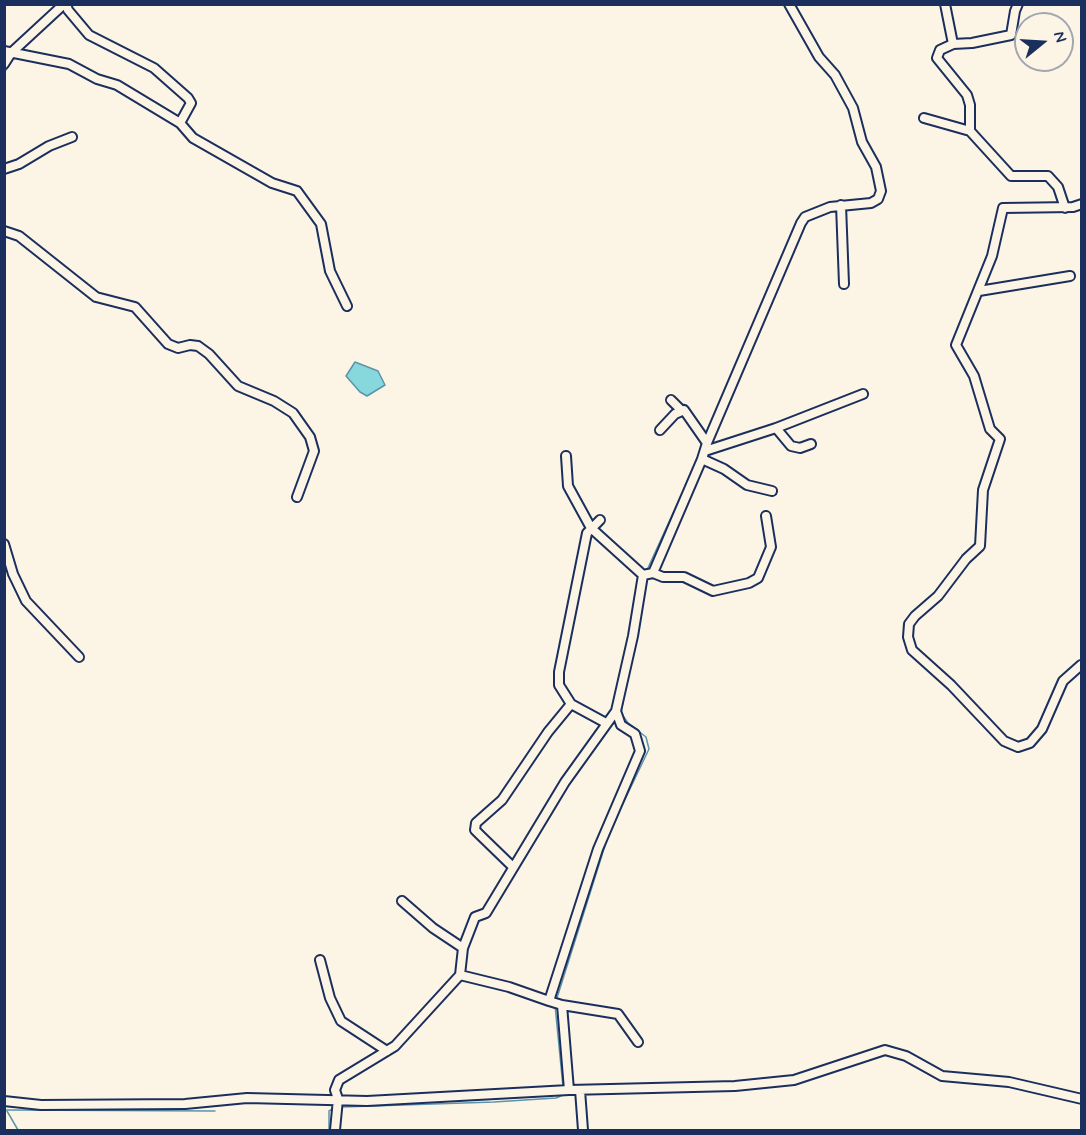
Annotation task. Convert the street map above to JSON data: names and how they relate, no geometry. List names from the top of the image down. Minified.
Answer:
{"north":"right"}
